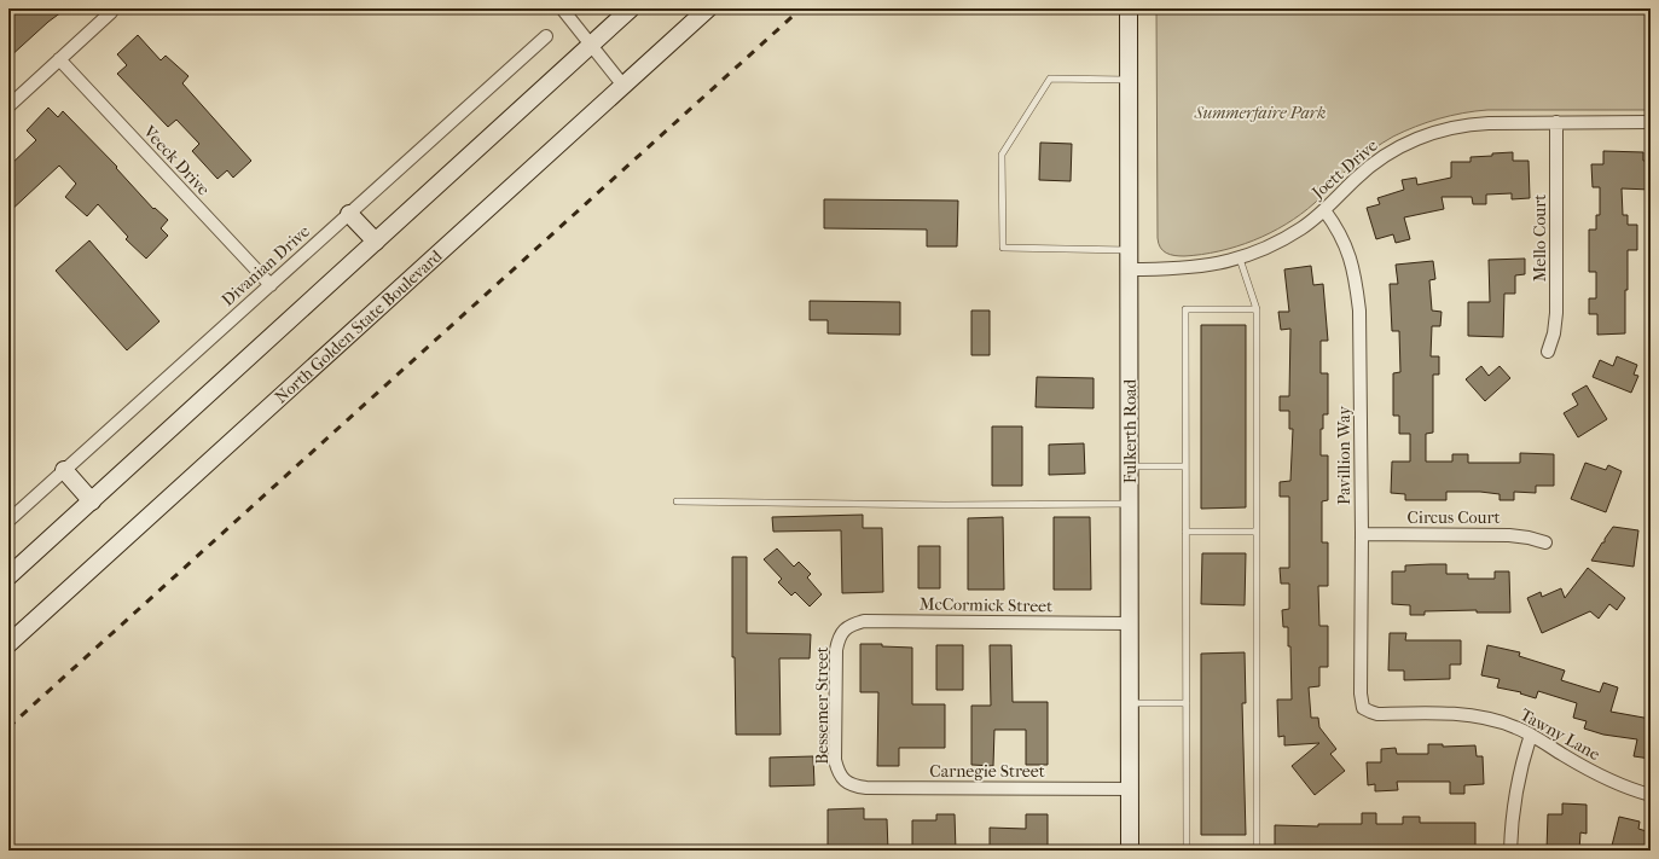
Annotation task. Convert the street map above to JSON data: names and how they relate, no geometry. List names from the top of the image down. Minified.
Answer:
{"streets":{"main road":["North Golden State Boulevard","Fulkerth Road"],"street":["Veeck Drive","Joett Drive","Mello Court","Divanian Drive","Pavillion Way","Circus Court","McCormick Street","Bessemer Street","Tawny Lane","Carnegie Street"]},"crossings":[["Veeck Drive","Divanian Drive"],["Joett Drive","Mello Court"],["Joett Drive","Fulkerth Road"],["Joett Drive","Pavillion Way"],["Fulkerth Road","McCormick Street"],["Fulkerth Road","Carnegie Street"],["Pavillion Way","Circus Court"],["Pavillion Way","Tawny Lane"],["McCormick Street","Bessemer Street"],["Bessemer Street","Carnegie Street"]],"parks":["Summerfaire Park"]}
